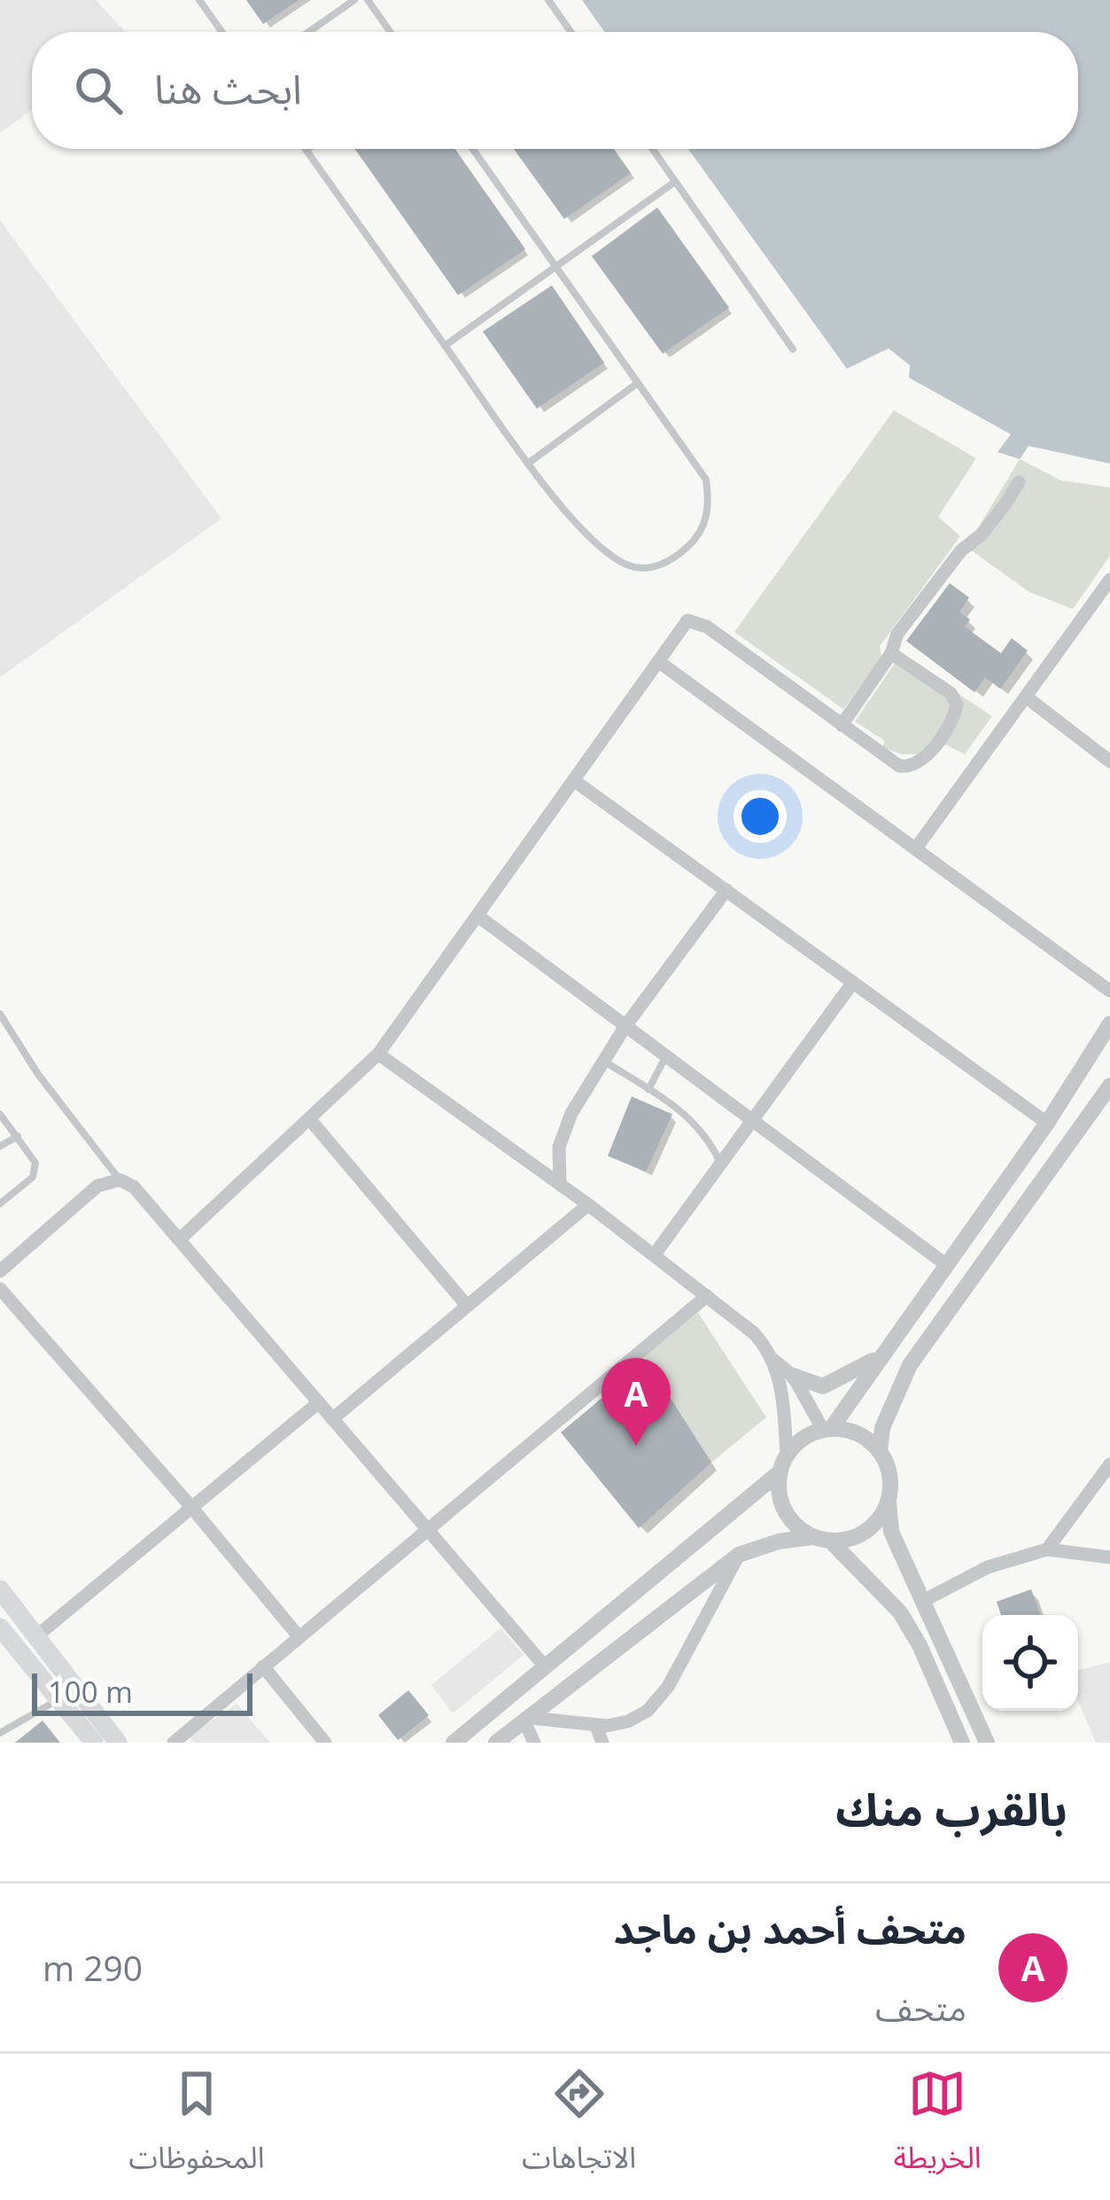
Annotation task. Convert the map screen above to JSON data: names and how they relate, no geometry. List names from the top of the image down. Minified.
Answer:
{"scale_bar":"100 m","page":{"search":"ابحث هنا","pins":"A","scale":"100 m","heading":"بالقرب منك","list":[{"mark":"A","name":"متحف أحمد بن ماجد","note":"متحف","value":"290 m"}],"nav":["الخريطة","الاتجاهات","المحفوظات"]}}
